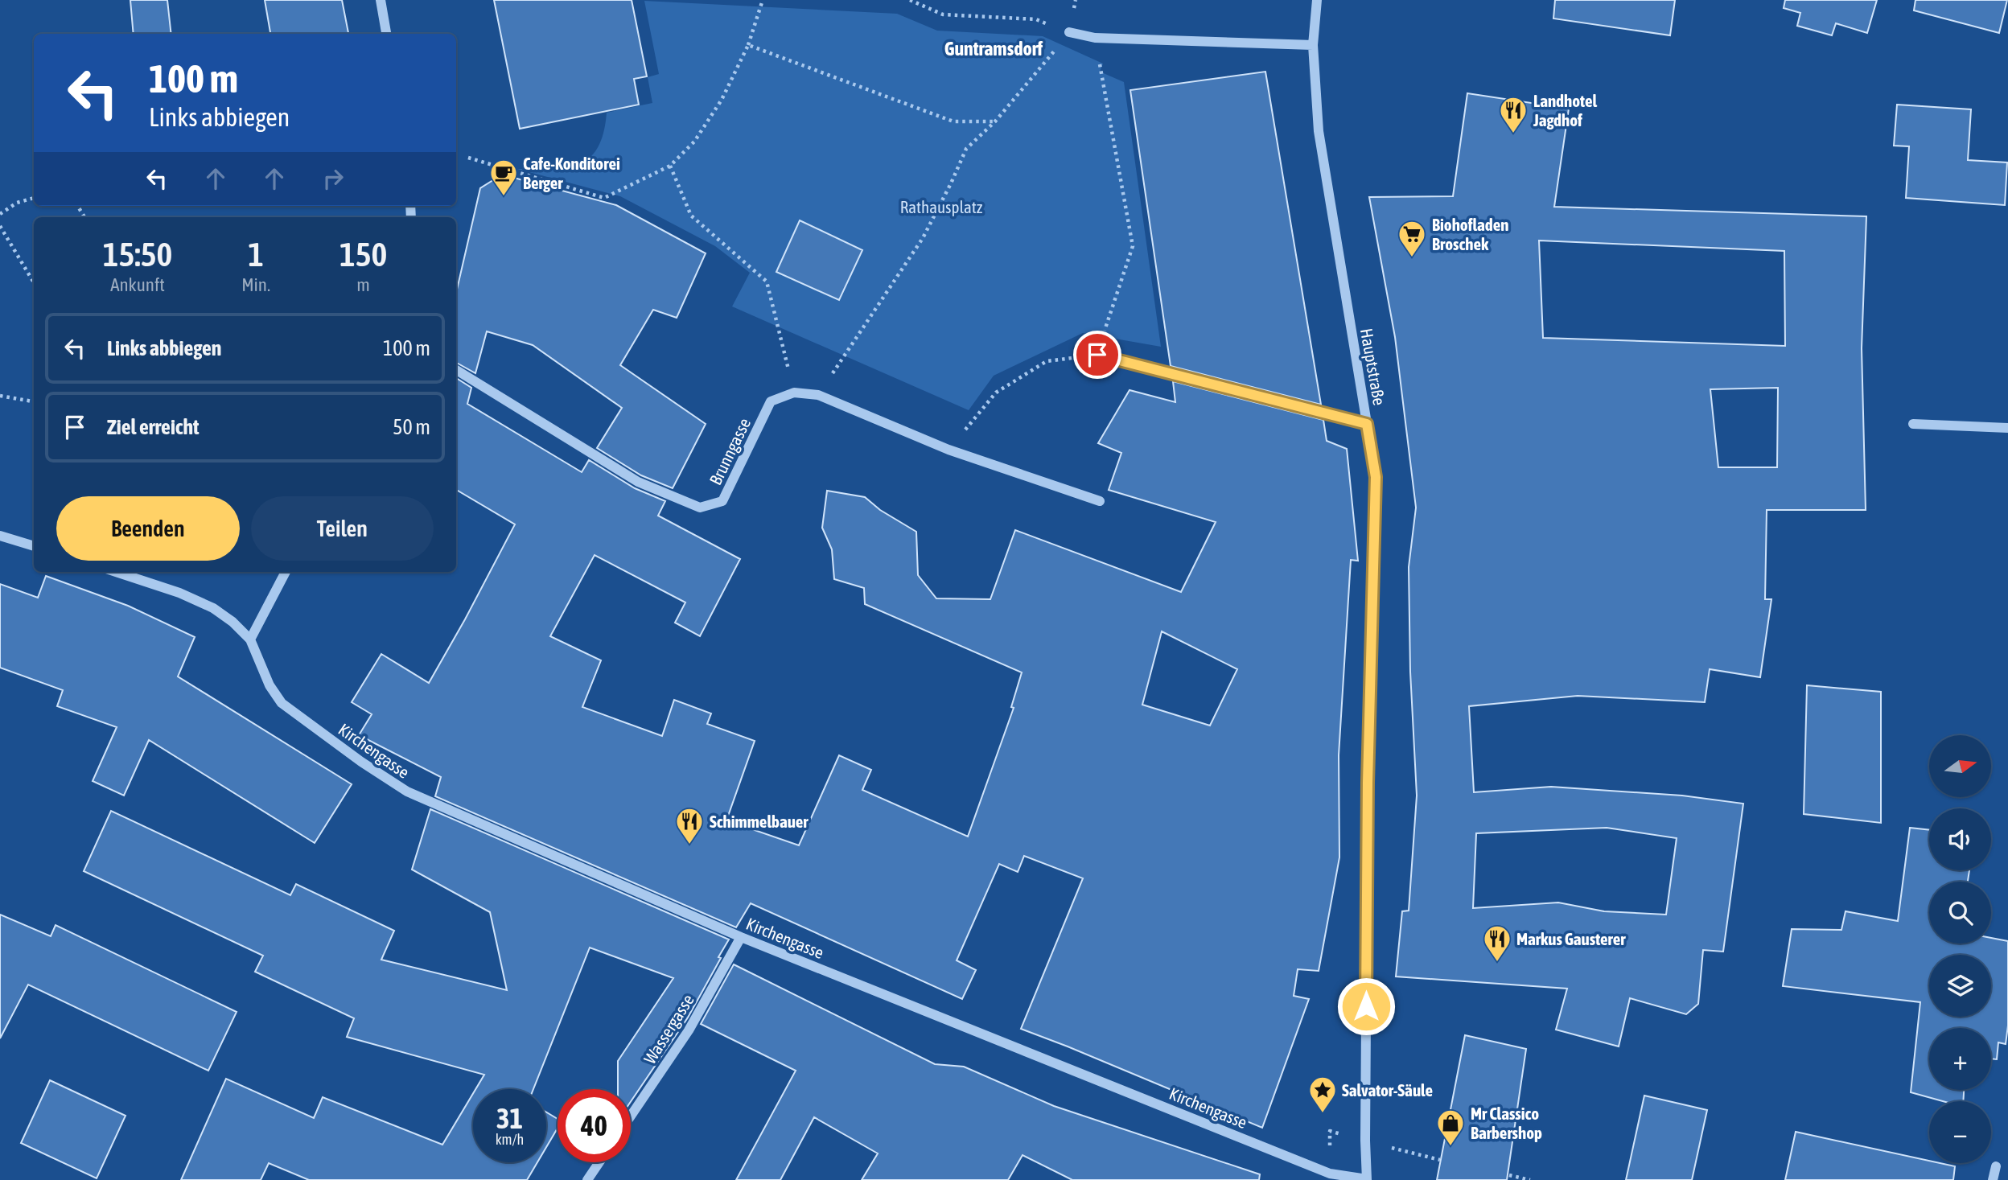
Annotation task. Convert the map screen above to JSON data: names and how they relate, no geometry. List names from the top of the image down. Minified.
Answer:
{"streets":{"street":["Hauptstraße","Brunngasse","Kirchengasse","Wassergasse"]},"crossings":[["Hauptstraße","Kirchengasse"],["Kirchengasse","Wassergasse"]],"districts":["Guntramsdorf"],"parks":["Rathausplatz"],"places":{"restaurant":["Landhotel Jagdhof","Schimmelbauer","Markus Gausterer"],"cafe":["Cafe-Konditorei Berger"],"supermarket":["Biohofladen Broschek"],"place":["Salvator-Säule"],"shop":["Mr Classico Barbershop"]},"north":"right","page":{"turn":["100 m","Links abbiegen"],"eta":["15:50","Ankunft","1","Min.","150","m"],"list":[{"name":"Links abbiegen","value":"100 m"},{"name":"Ziel erreicht","value":"50 m"}],"buttons":["Beenden","Teilen"],"map_buttons":["+","−"],"speed":"31 km/h","limit":"40"}}
